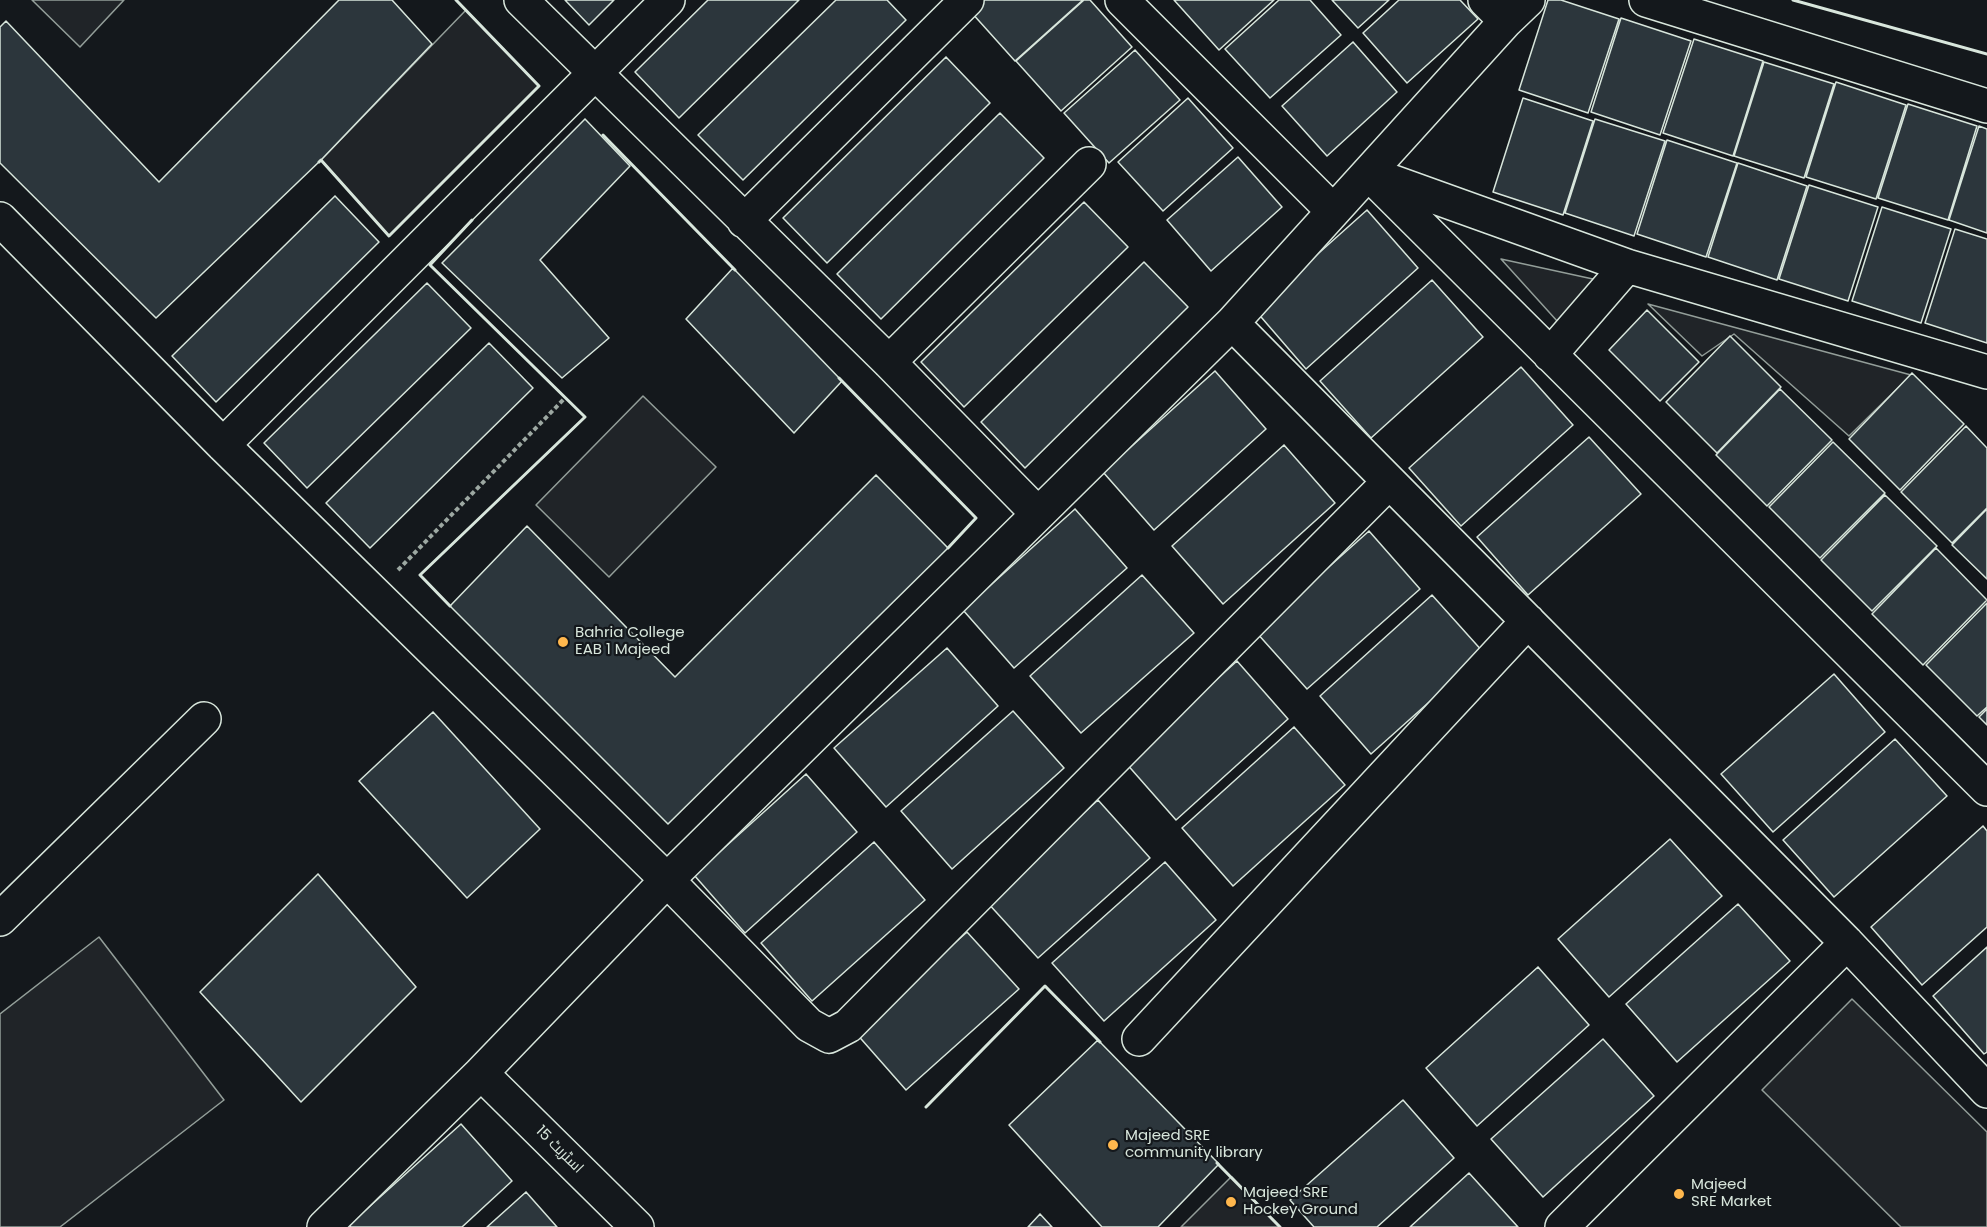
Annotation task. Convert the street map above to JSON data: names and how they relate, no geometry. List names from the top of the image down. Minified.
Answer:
{"streets":{"street":["اسٹریٹ 15"]},"places":["Bahria College EAB 1 Majeed","Majeed SRE community library","Majeed SRE Market","Majeed SRE Hockey Ground"]}
